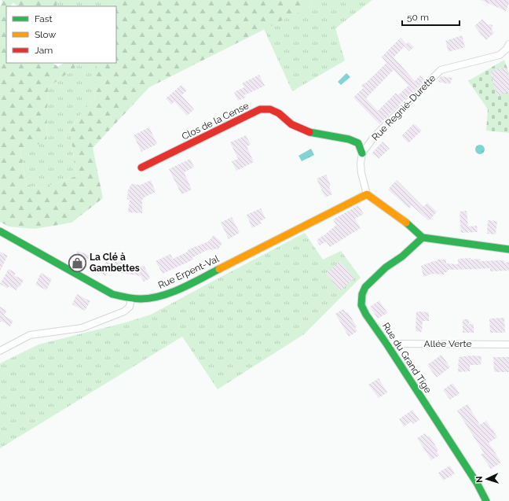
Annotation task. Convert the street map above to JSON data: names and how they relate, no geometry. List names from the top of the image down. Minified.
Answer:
{"streets":{"street":["Rue Regnié-Durette","Clos de la Cense","Rue Erpent-Val","Allée Verte","Rue du Grand Tige"]},"crossings":[["Rue Regnié-Durette","Clos de la Cense"],["Allée Verte","Rue du Grand Tige"]],"places":{"shop":["La Clé à Gambettes"]},"legend":["Fast","Slow","Jam"],"scale_bar":"50 m","north":"left"}
